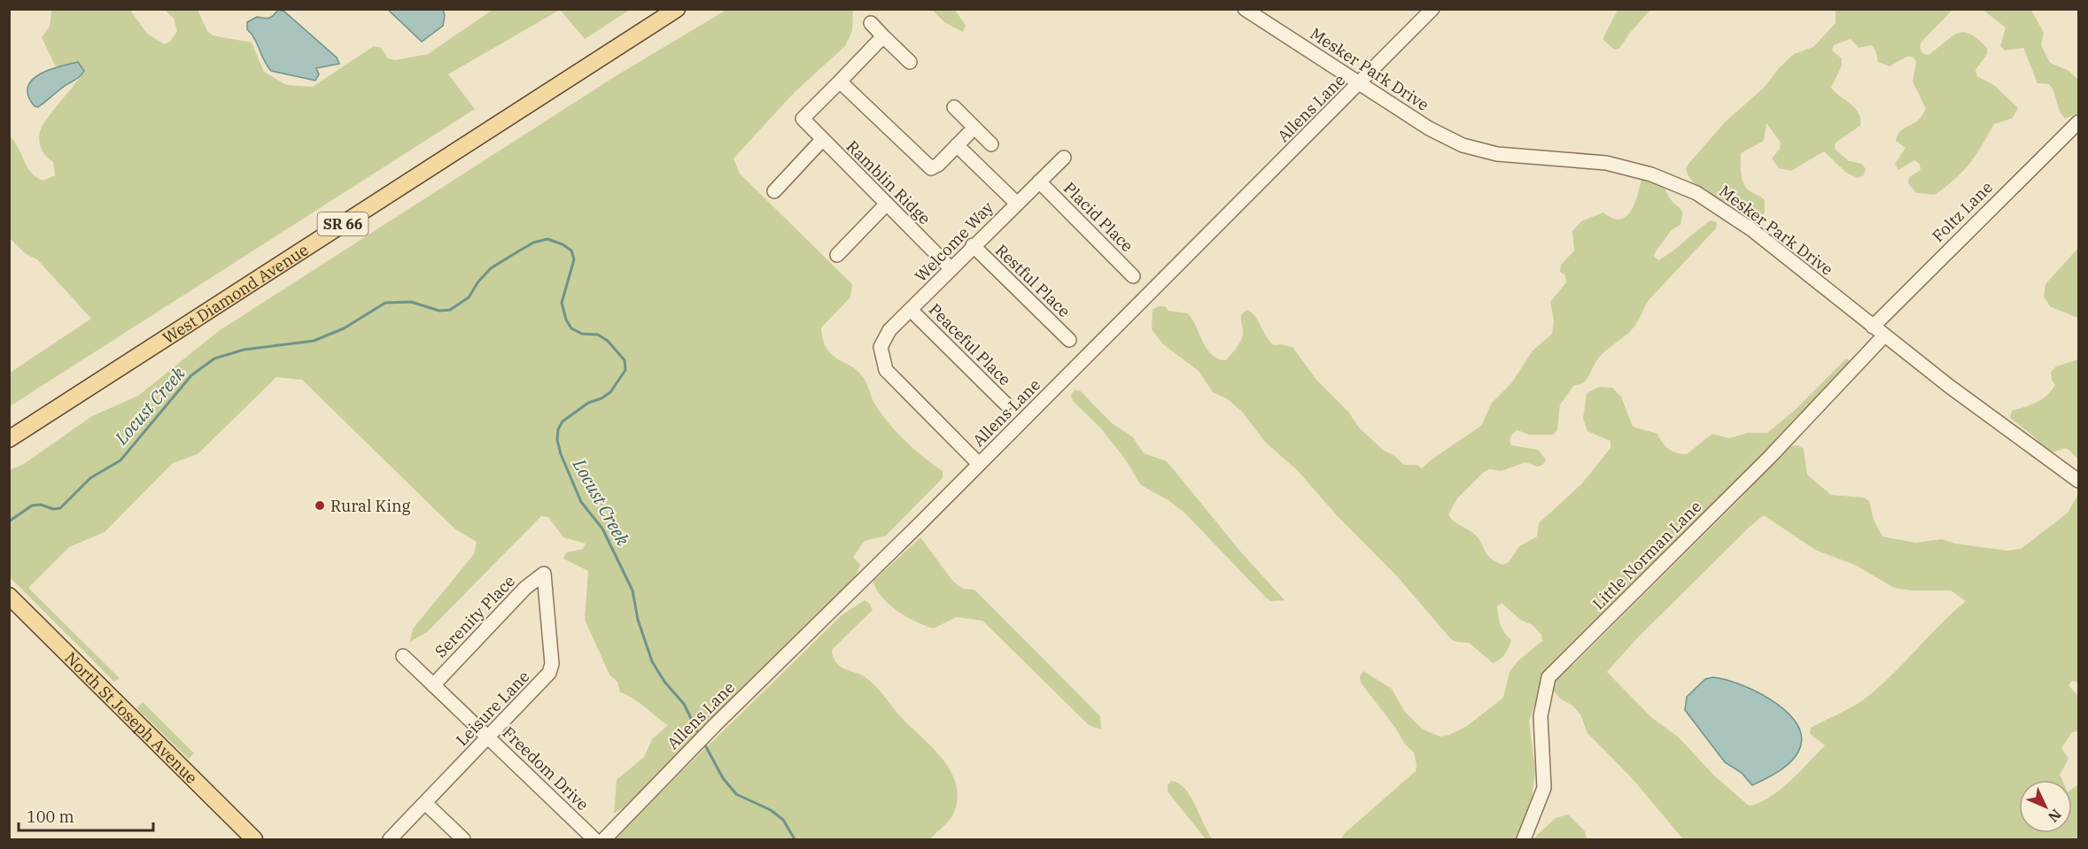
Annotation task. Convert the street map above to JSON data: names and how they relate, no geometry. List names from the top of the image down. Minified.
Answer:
{"streets":{"main road":["SR 66","West Diamond Avenue","North St Joseph Avenue"],"street":["Mesker Park Drive","Allens Lane","Ramblin Ridge","Foltz Lane","Placid Place","Welcome Way","Restful Place","Peaceful Place","Little Norman Lane","Serenity Place","Leisure Lane","Freedom Drive"]},"crossings":[["Mesker Park Drive","Allens Lane"],["Mesker Park Drive","Foltz Lane"],["Mesker Park Drive","Little Norman Lane"],["Allens Lane","Welcome Way"],["Ramblin Ridge","Welcome Way"],["Placid Place","Welcome Way"],["Welcome Way","Restful Place"],["Welcome Way","Peaceful Place"],["Serenity Place","Leisure Lane"],["Serenity Place","Freedom Drive"],["Leisure Lane","Freedom Drive"]],"water":["Locust Creek"],"places":["Rural King"],"scale_bar":"100 m","north":"bottom right"}
